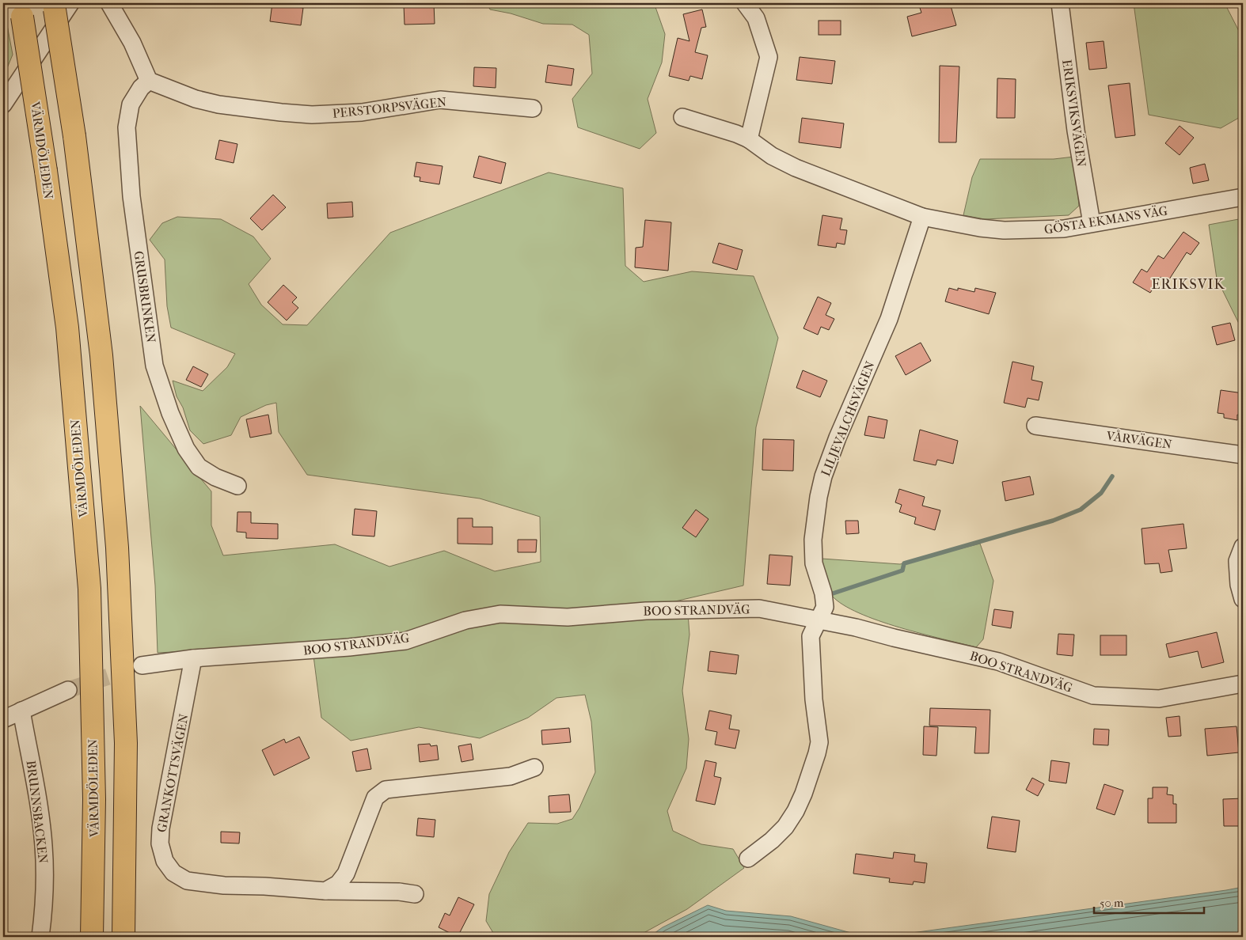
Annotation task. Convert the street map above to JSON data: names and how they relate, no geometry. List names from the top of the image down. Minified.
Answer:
{"streets":{"highway":["VÄRMDÖLEDEN"],"street":["PERSTORPSVÄGEN","ERIKSVIKSVÄGEN","GÖSTA EKMANS VÄG","GRUSBRINKEN","LILJEVALCHSVÄGEN","VÅRVÄGEN","BOO STRANDVÄG","GRANKOTTSVÄGEN","BRUNNSBACKEN"]},"crossings":[["PERSTORPSVÄGEN","GRUSBRINKEN"],["ERIKSVIKSVÄGEN","GÖSTA EKMANS VÄG"],["GÖSTA EKMANS VÄG","LILJEVALCHSVÄGEN"],["LILJEVALCHSVÄGEN","BOO STRANDVÄG"],["BOO STRANDVÄG","GRANKOTTSVÄGEN"]],"districts":["ERIKSVIK"],"scale_bar":"50 m"}
